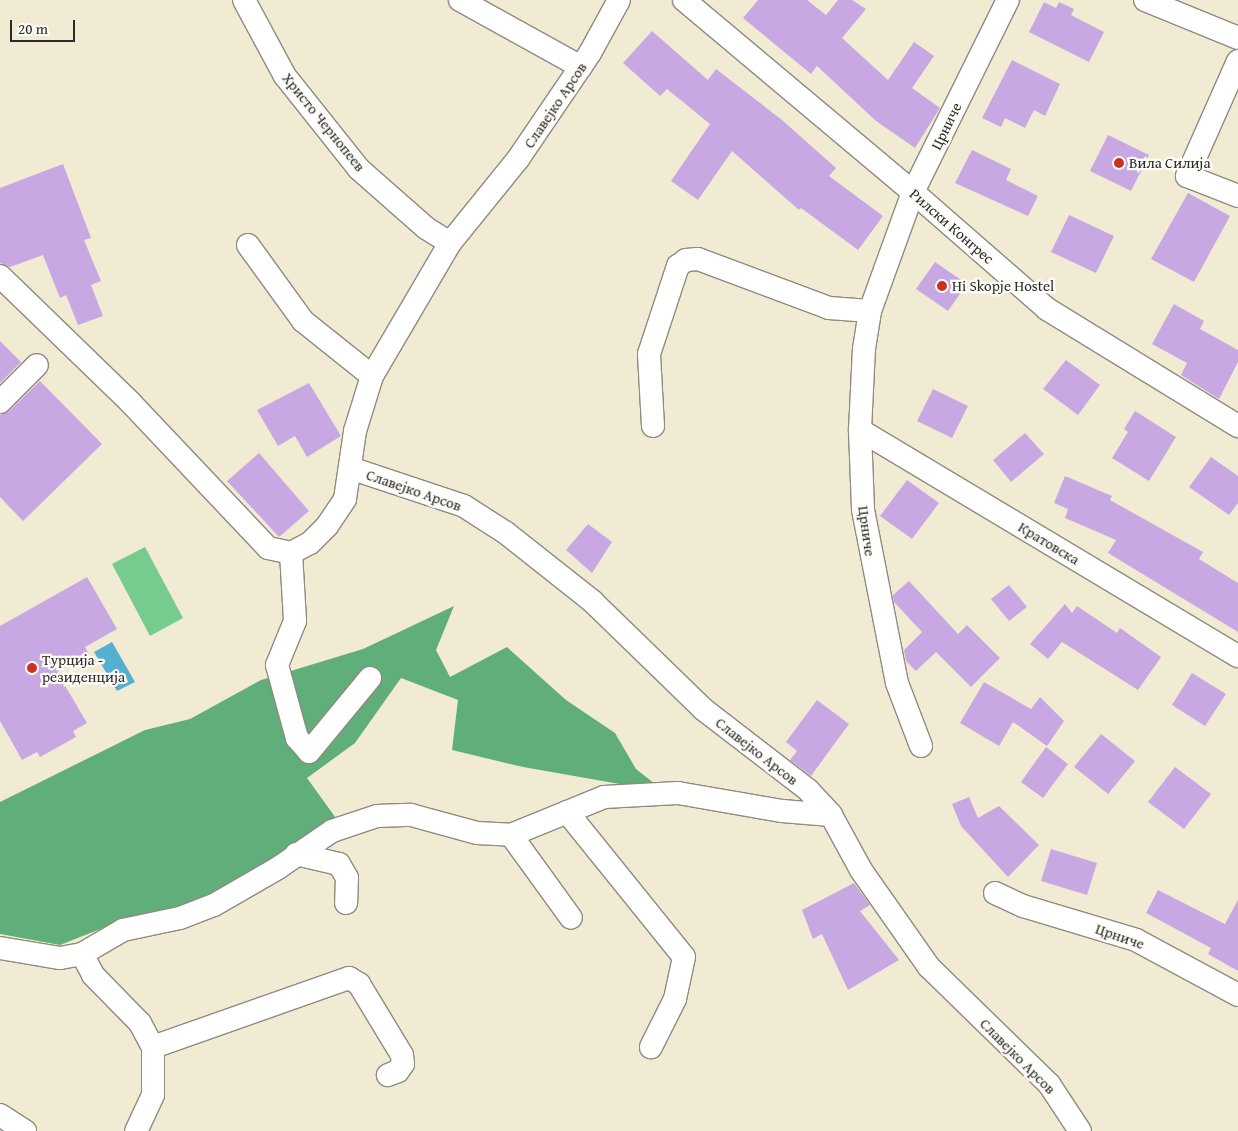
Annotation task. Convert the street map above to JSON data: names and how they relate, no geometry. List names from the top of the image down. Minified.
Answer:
{"streets":{"street":["Славејко Арсов","Христо Чернопеев","Црниче","Рилски Конгрес","Кратовска"]},"crossings":[["Славејко Арсов","Христо Чернопеев"],["Црниче","Рилски Конгрес"],["Црниче","Кратовска"]],"places":["Вила Силија","Hi Skopje Hostel","Турција - резиденција"],"scale_bar":"20 m"}
